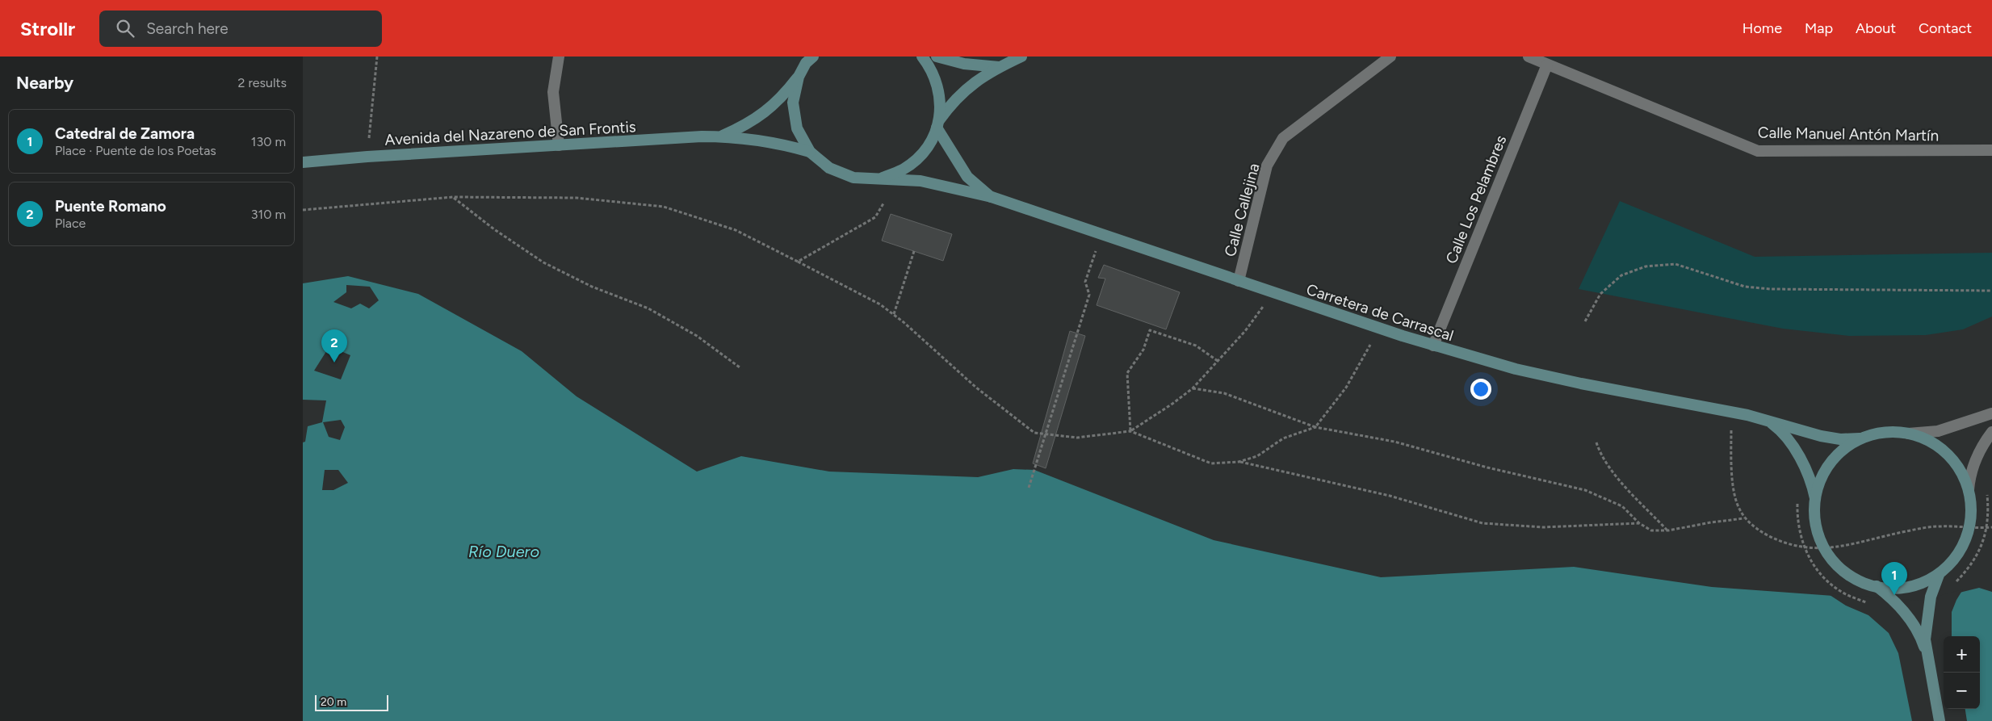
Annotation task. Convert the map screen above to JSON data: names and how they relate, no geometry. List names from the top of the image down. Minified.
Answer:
{"streets":{"main road":["Avenida del Nazareno de San Frontis","Carretera de Carrascal"],"street":["Calle Manuel Antón Martín","Calle Los Pelambres","Calle Callejina"]},"crossings":[["Avenida del Nazareno de San Frontis","Carretera de Carrascal"],["Calle Manuel Antón Martín","Calle Los Pelambres"],["Calle Los Pelambres","Carretera de Carrascal"],["Calle Callejina","Carretera de Carrascal"]],"water":["Río Duero"],"scale_bar":"20 m","page":{"header":"Strollr","search":"Search here","nav":["Home","Map","About","Contact"],"heading":["Nearby","2 results"],"list":[{"mark":"1","name":"Catedral de Zamora","note":"Place · Puente de los Poetas","value":"130 m"},{"mark":"2","name":"Puente Romano","note":"Place","value":"310 m"}],"pins":["2","1"],"map_buttons":["+","−"],"scale":"20 m"}}
